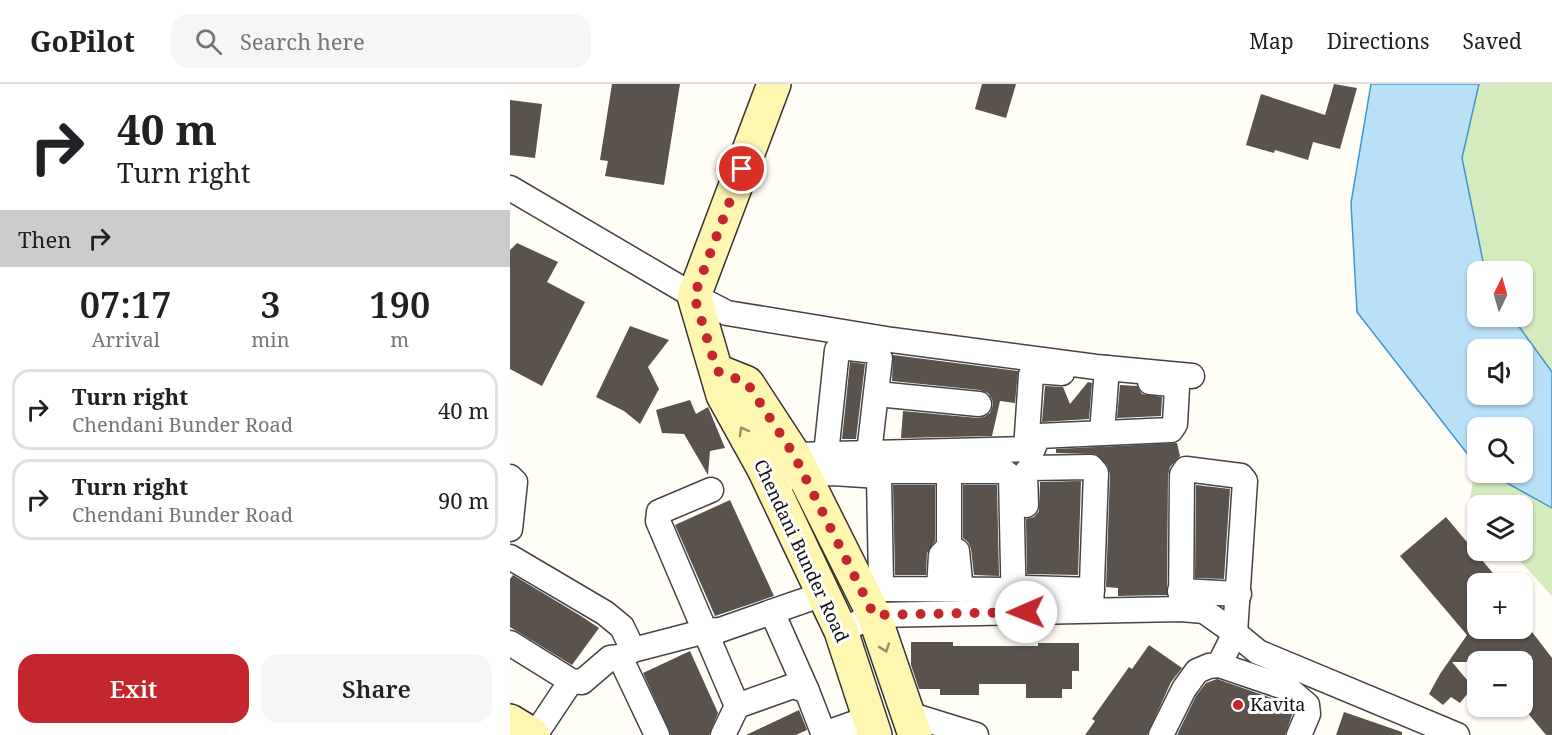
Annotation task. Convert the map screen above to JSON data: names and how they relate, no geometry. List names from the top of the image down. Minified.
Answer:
{"streets":{"main road":["Chendani Bunder Road"]},"places":["Kavita"],"north":"top","page":{"header":"GoPilot","search":"Search here","nav":["Map","Directions","Saved"],"turn":["40 m","Turn right"],"then":"Then","map_buttons":["+","−"],"eta":["07:17","Arrival","3","min","190","m"],"list":[{"name":"Turn right","note":"Chendani Bunder Road","value":"40 m"},{"name":"Turn right","note":"Chendani Bunder Road","value":"90 m"}],"buttons":["Exit","Share"]}}
